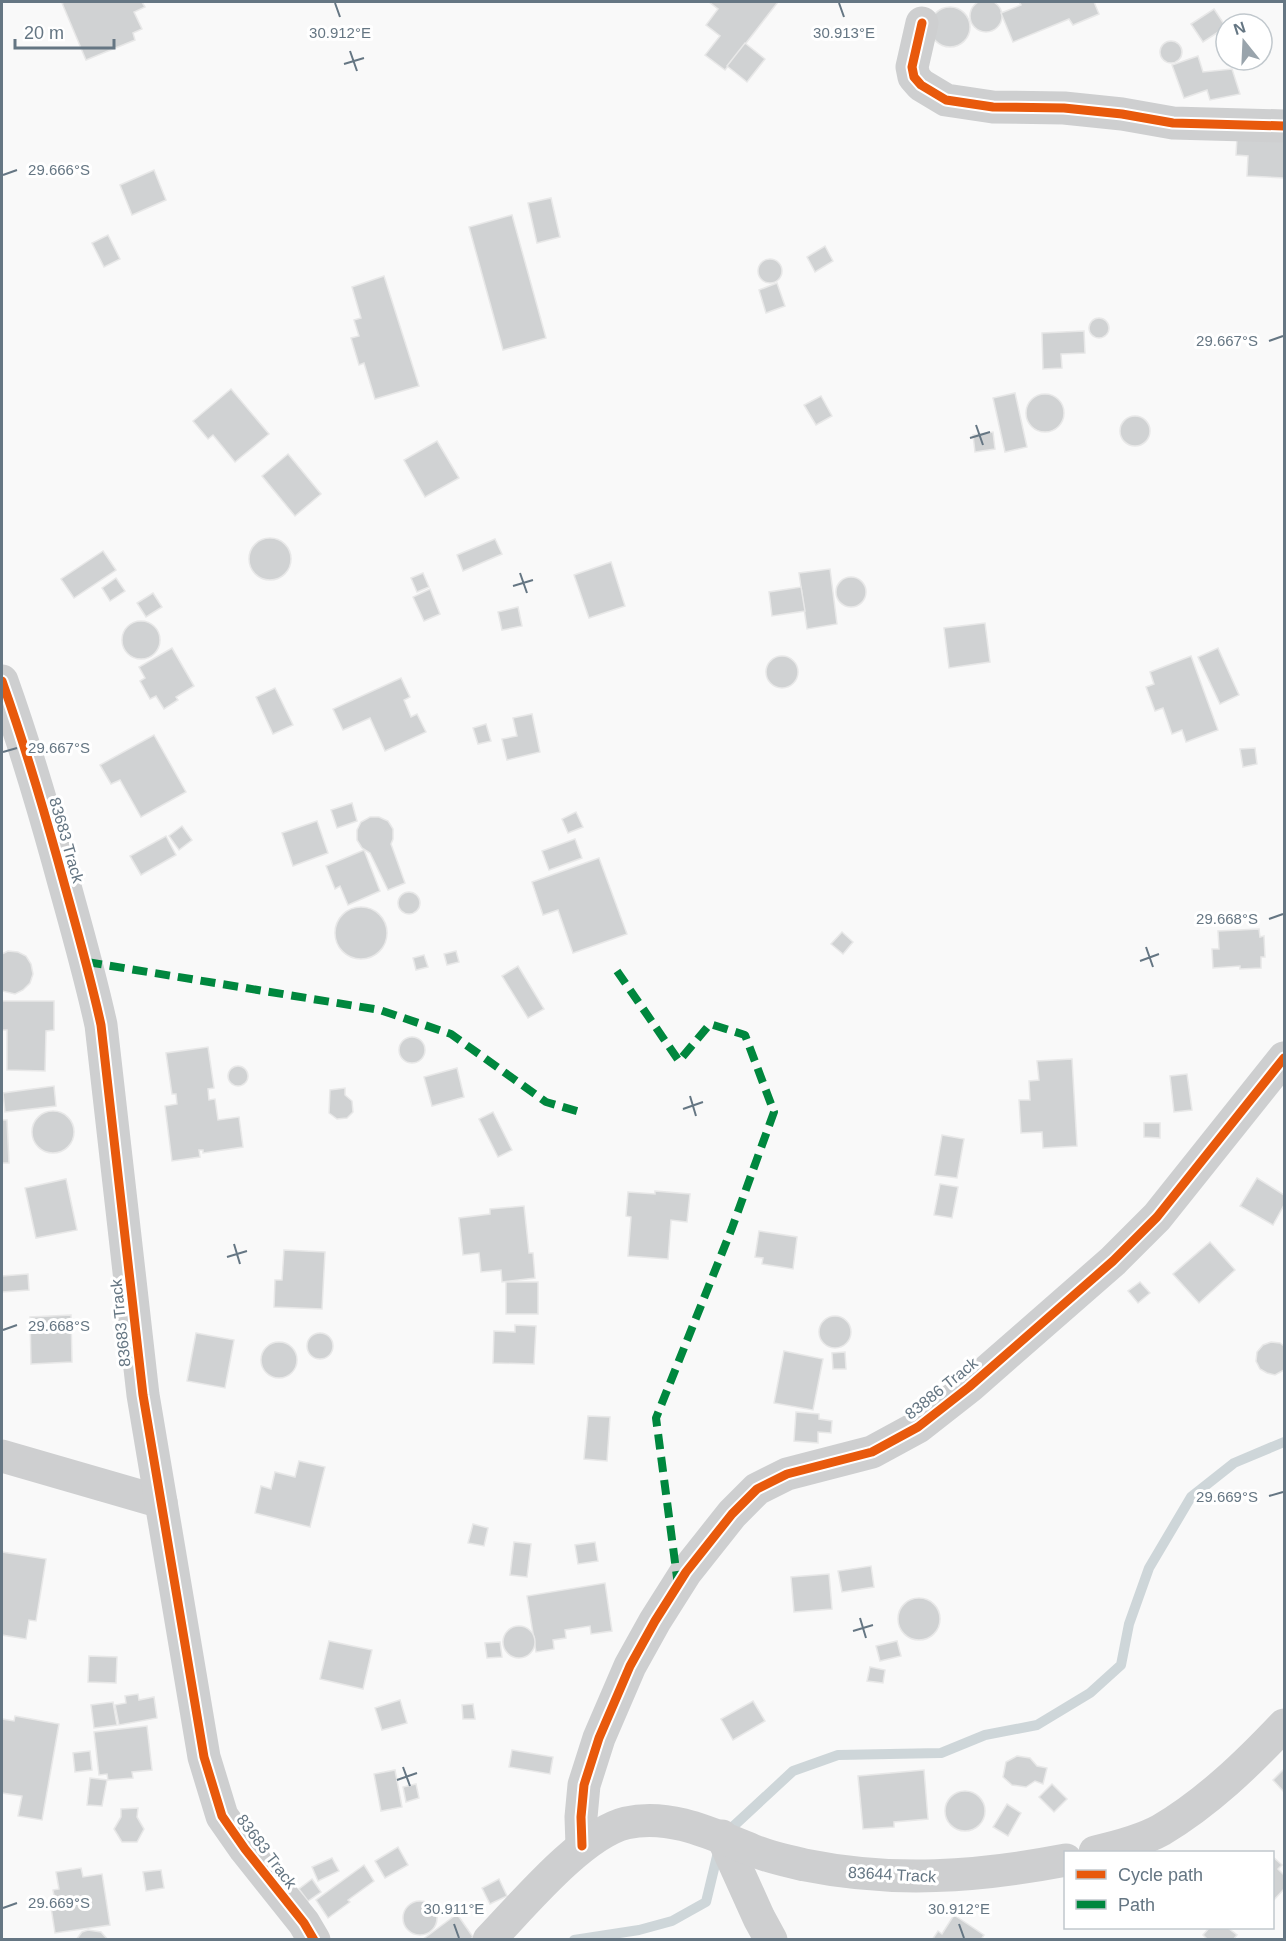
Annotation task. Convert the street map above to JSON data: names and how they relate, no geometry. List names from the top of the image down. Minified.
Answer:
{"streets":{"street":["83683 Track","83886 Track","83644 Track"]},"crossings":[["83886 Track","83644 Track"]],"legend":["Cycle path","Path"],"scale_bar":"20 m","north":"top","coordinates":["30.912°E","30.913°E","29.666°S","29.667°S","29.668°S","29.669°S","30.911°E"]}
